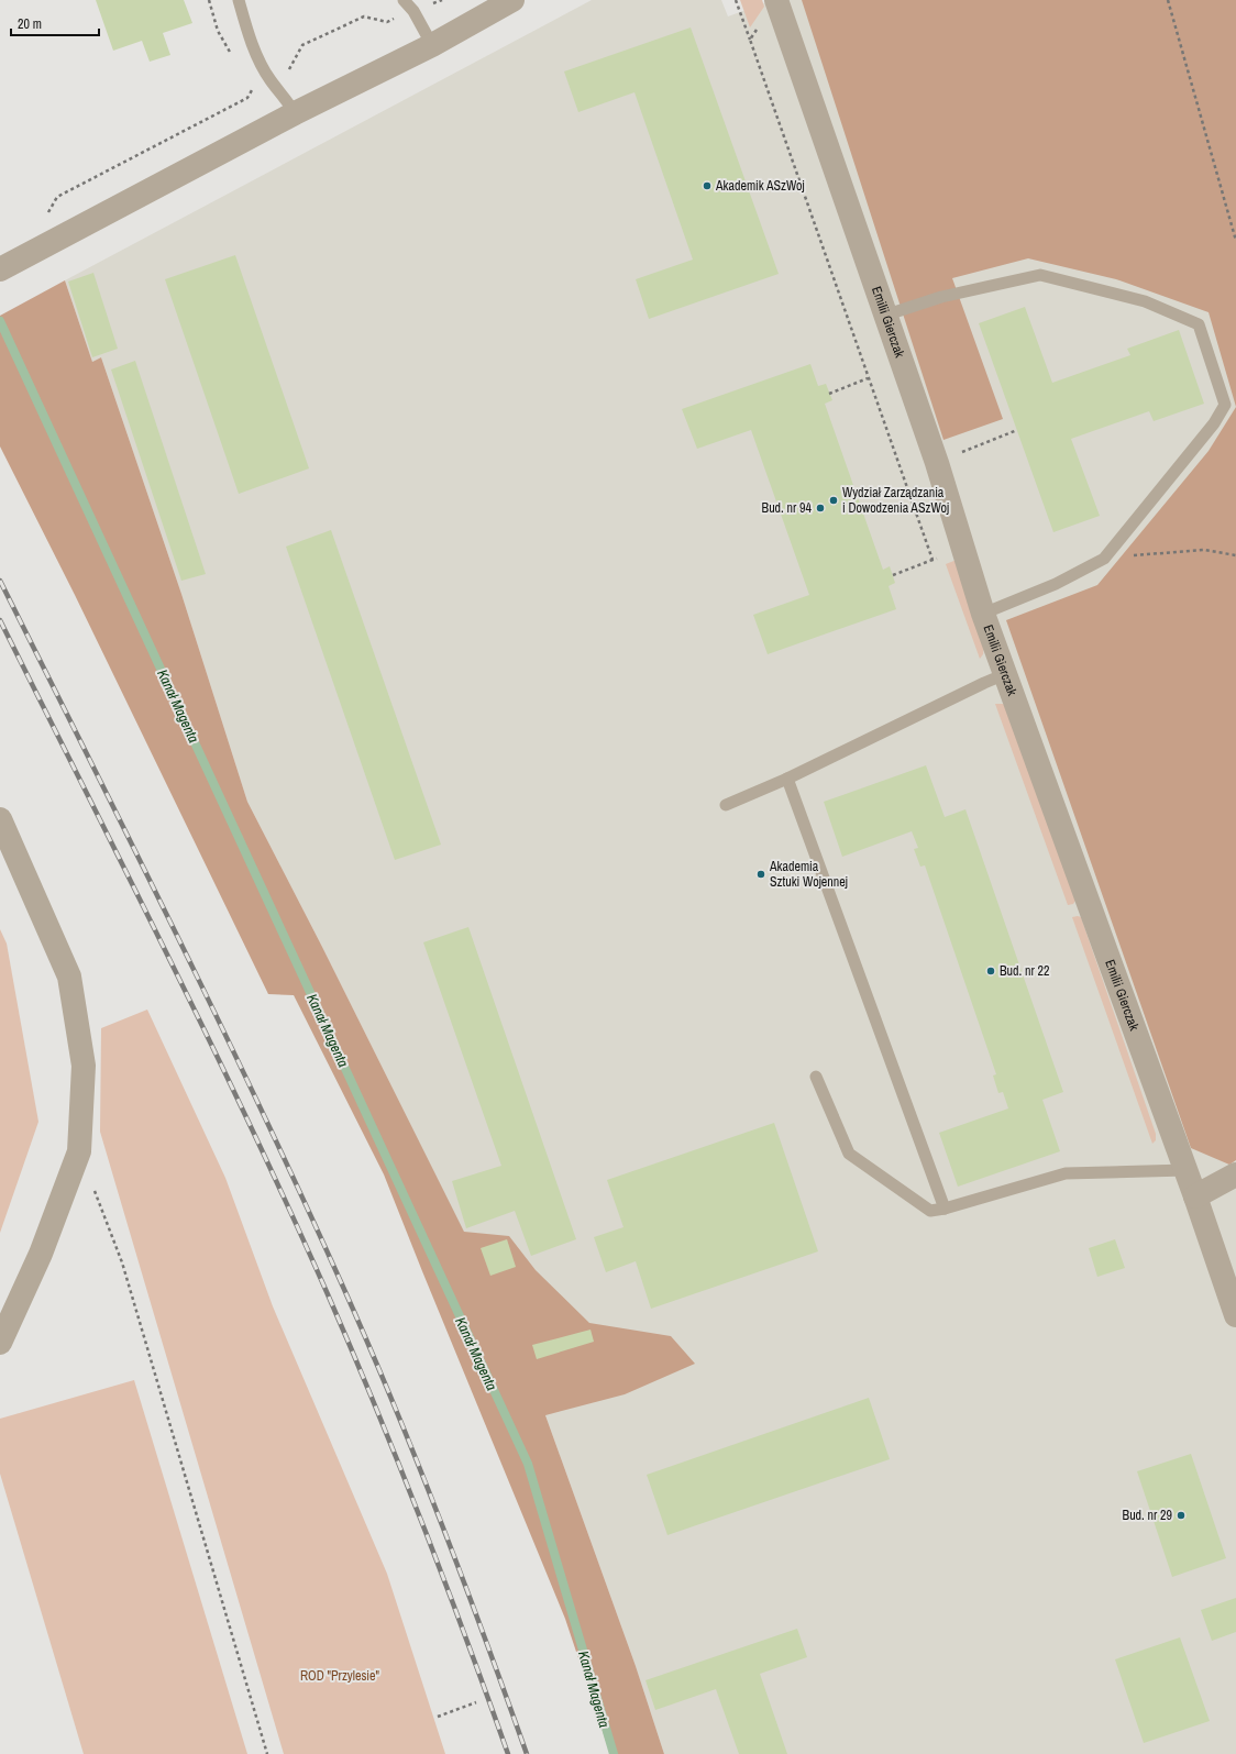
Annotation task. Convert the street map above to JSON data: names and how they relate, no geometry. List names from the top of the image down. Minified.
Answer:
{"streets":{"street":["Emilii Gierczak"]},"water":["Kanał Magenta"],"parks":["ROD \"Przylesie\""],"places":["Akademik ASzWoj","Wydział Zarządzania i Dowodzenia ASzWoj","Bud. nr 94","Akademia Sztuki Wojennej","Bud. nr 22","Bud. nr 29"],"scale_bar":"20 m"}
